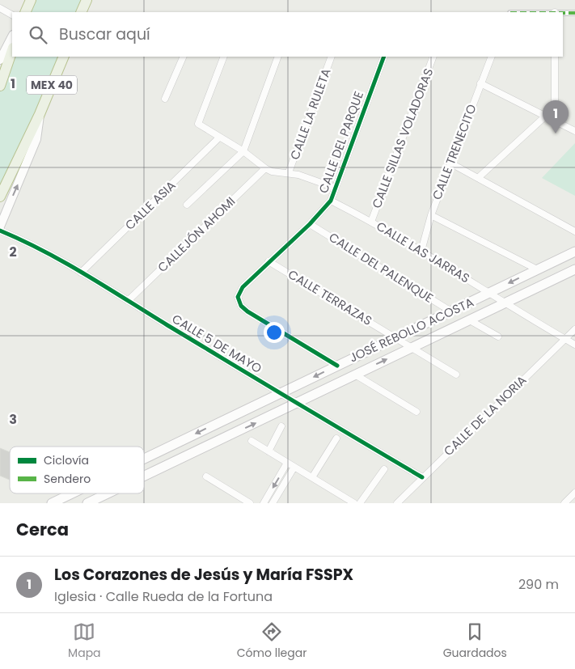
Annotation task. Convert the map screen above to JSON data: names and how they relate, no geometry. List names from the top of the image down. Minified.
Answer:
{"streets":{"highway":["MEX 40"],"main road":["JOSÉ REBOLLO ACOSTA"],"street":["CALLE LA RULETA","CALLE SILLAS VOLADORAS","CALLE DEL PARQUE","CALLE TRENECITO","CALLE ASIA","CALLEJÓN AHOMI","CALLE LAS JARRAS","CALLE DEL PALENQUE","CALLE TERRAZAS","CALLE 5 DE MAYO","CALLE DE LA NORIA"]},"crossings":[["CALLE SILLAS VOLADORAS","CALLE LAS JARRAS"],["CALLE DEL PARQUE","CALLE LAS JARRAS"],["CALLE DEL PARQUE","CALLE DEL PALENQUE"],["CALLE DEL PARQUE","CALLE TERRAZAS"],["CALLE DEL PARQUE","JOSÉ REBOLLO ACOSTA"],["CALLE TRENECITO","CALLE LAS JARRAS"],["CALLE ASIA","CALLE 5 DE MAYO"],["CALLEJÓN AHOMI","CALLE 5 DE MAYO"],["CALLE LAS JARRAS","JOSÉ REBOLLO ACOSTA"],["CALLE LAS JARRAS","CALLE DE LA NORIA"],["CALLE DEL PALENQUE","JOSÉ REBOLLO ACOSTA"],["CALLE TERRAZAS","JOSÉ REBOLLO ACOSTA"],["JOSÉ REBOLLO ACOSTA","CALLE 5 DE MAYO"],["CALLE 5 DE MAYO","CALLE DE LA NORIA"]],"legend":["Ciclovía","Sendero"],"page":{"search":"Buscar aquí","pins":"1","heading":"Cerca","list":[{"mark":"1","name":"Los Corazones de Jesús y María FSSPX","note":"Iglesia · Calle Rueda de la Fortuna","value":"290 m"}],"nav":["Mapa","Cómo llegar","Guardados"]},"grid":{"rows":["1","2","3"]}}
